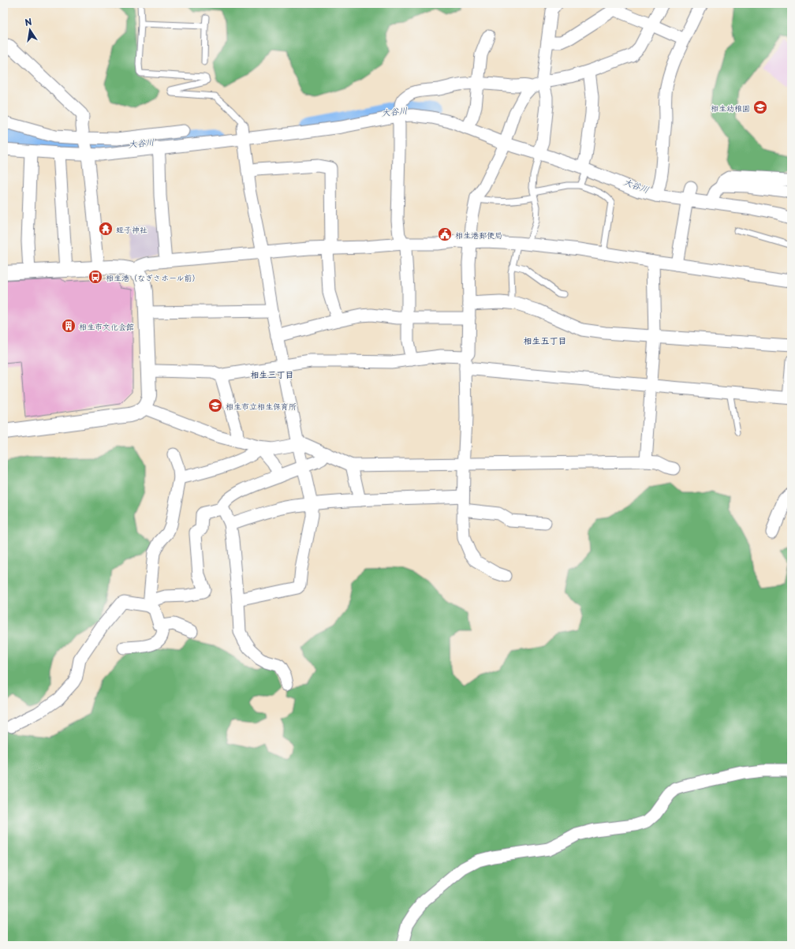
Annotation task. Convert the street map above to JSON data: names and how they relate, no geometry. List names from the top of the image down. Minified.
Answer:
{"districts":["相生五丁目","相生三丁目"],"water":["大谷川"],"places":{"school or university":["相生幼稚園","相生市立相生保育所"],"temple":["蛭子神社"],"public building":["相生港郵便局"],"bus stop":["相生港（なぎさホール前）"],"building":["相生市文化会館"]},"north":"top"}
